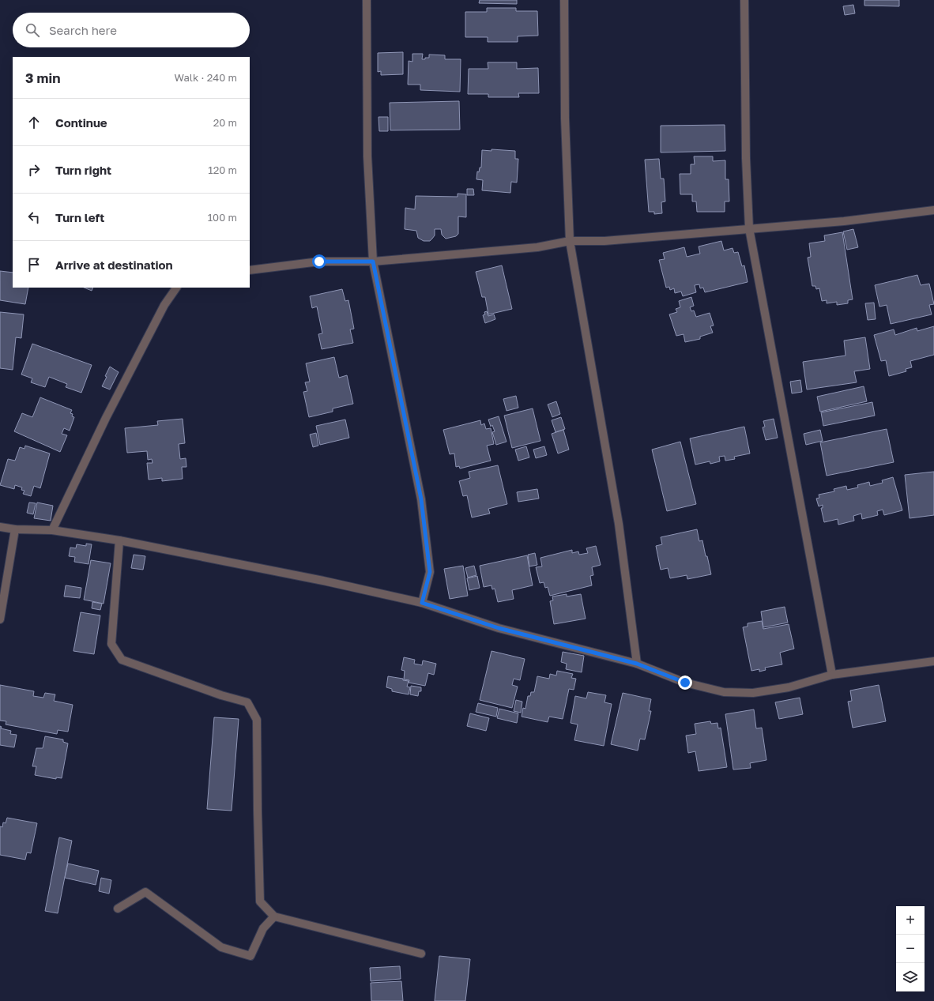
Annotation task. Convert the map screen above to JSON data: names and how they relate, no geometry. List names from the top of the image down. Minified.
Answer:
{"page":{"search":"Search here","heading":["3 min","Walk · 240 m"],"list":[["Continue","20 m"],["Turn right","120 m"],["Turn left","100 m"],"Arrive at destination"],"map_buttons":["+","−"]}}
